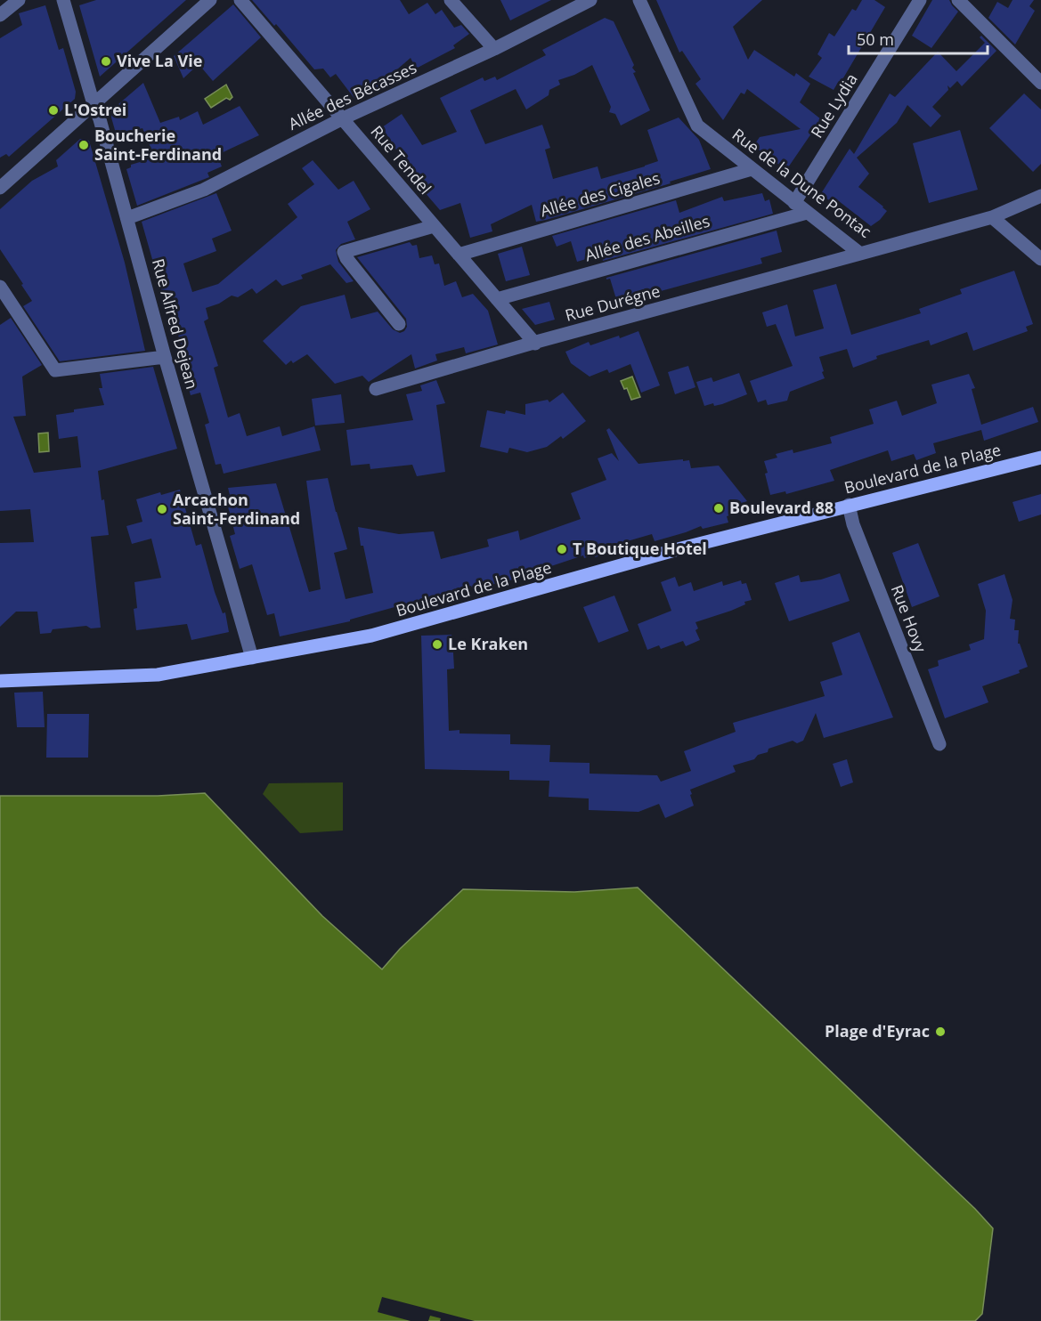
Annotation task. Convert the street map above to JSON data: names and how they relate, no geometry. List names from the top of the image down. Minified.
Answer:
{"streets":{"main road":["Boulevard de la Plage"],"street":["Allée des Bécasses","Rue Lydia","Rue Tendel","Rue de la Dune Pontac","Allée des Cigales","Allée des Abeilles","Rue Durégne","Rue Alfred Dejean","Rue Hovy"]},"crossings":[["Allée des Bécasses","Rue Tendel"],["Allée des Bécasses","Rue Alfred Dejean"],["Rue Lydia","Rue de la Dune Pontac"],["Rue Tendel","Allée des Cigales"],["Rue Tendel","Allée des Abeilles"],["Rue Tendel","Rue Durégne"],["Rue de la Dune Pontac","Allée des Cigales"],["Rue de la Dune Pontac","Allée des Abeilles"],["Rue de la Dune Pontac","Rue Durégne"],["Rue Alfred Dejean","Boulevard de la Plage"],["Boulevard de la Plage","Rue Hovy"]],"places":["Vive La Vie","L'Ostrei","Boucherie Saint-Ferdinand","Boulevard 88","Arcachon Saint-Ferdinand","T Boutique Hotel","Le Kraken","Plage d'Eyrac"],"scale_bar":"50 m"}
